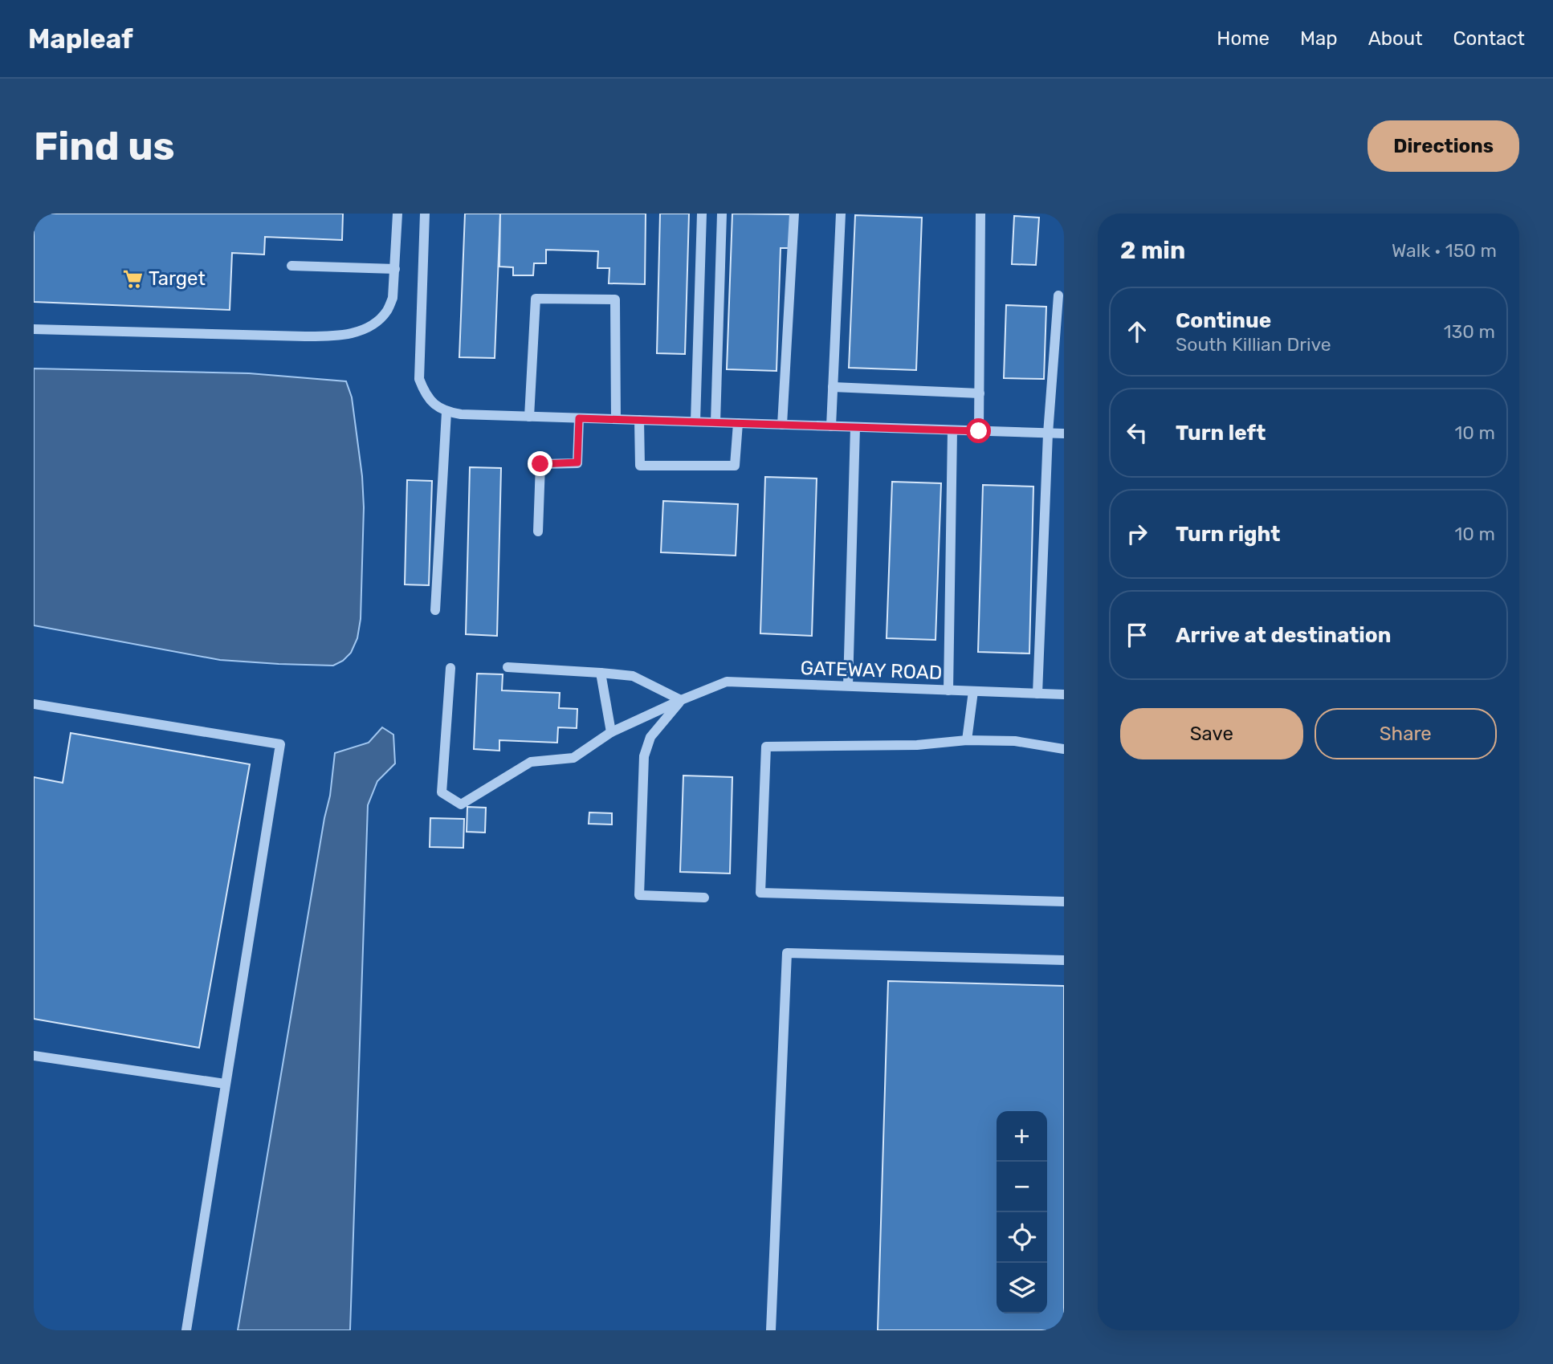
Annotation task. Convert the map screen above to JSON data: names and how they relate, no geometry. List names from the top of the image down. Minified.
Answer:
{"streets":{"street":["GATEWAY ROAD"]},"places":{"supermarket":["Target"]},"page":{"header":"Mapleaf","nav":["Home","Map","About","Contact"],"buttons":["Directions",["Save","Share"]],"title":"Find us","heading":["2 min","Walk · 150 m"],"list":[["Continue","South Killian Drive","130 m"],["Turn left","10 m"],["Turn right","10 m"],"Arrive at destination"],"map_buttons":["+","−"]}}
